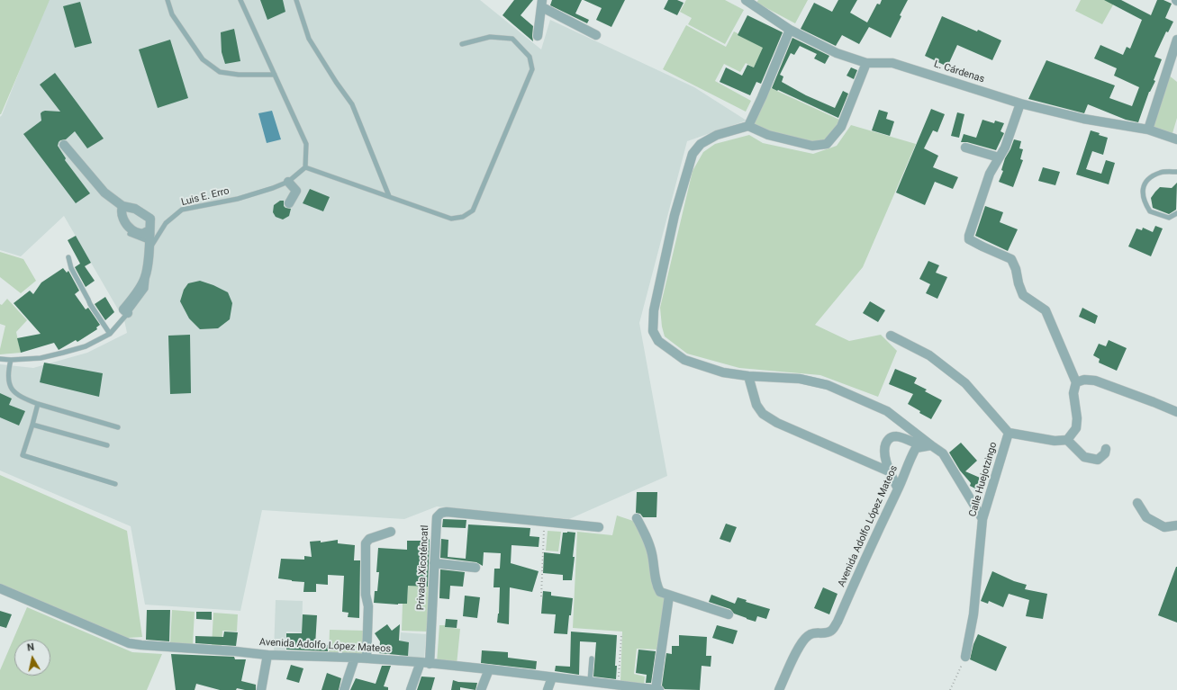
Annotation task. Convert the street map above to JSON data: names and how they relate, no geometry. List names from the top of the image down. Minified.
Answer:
{"streets":{"street":["L. Cárdenas","Calle Huejotzingo","Avenida Adolfo López Mateos","Privada Xicoténcatl"],"lane":["Luis E. Erro"]},"crossings":[["Avenida Adolfo López Mateos","Privada Xicoténcatl"]],"north":"top"}
